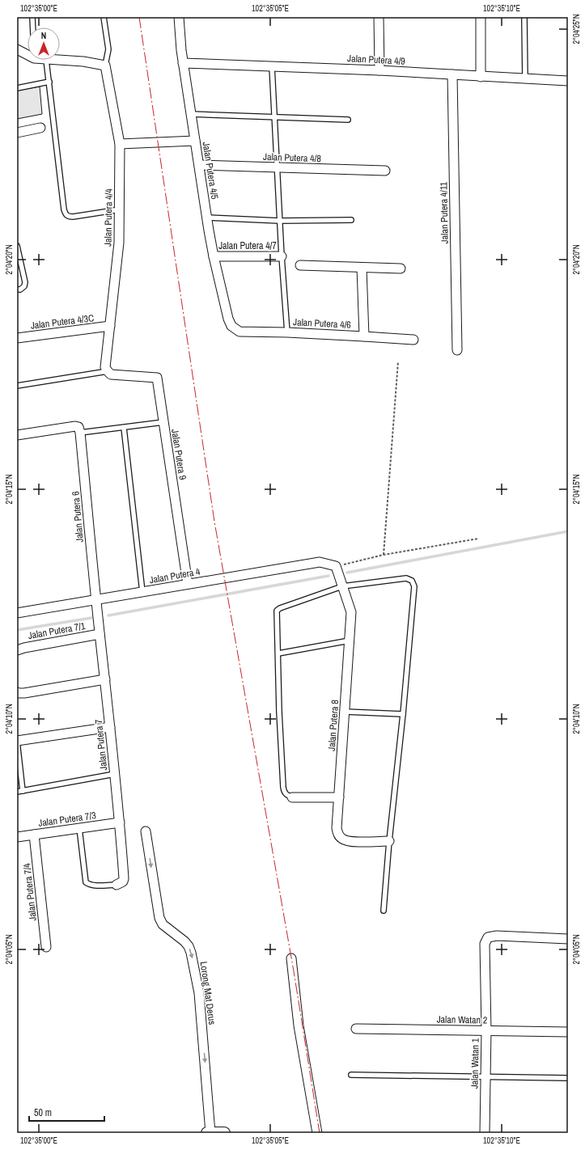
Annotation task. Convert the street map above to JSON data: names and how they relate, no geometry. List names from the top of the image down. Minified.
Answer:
{"streets":{"street":["Jalan Putera 4/9","Jalan Putera 4/8","Jalan Putera 4/5","Jalan Putera 4/11","Jalan Putera 4/4","Jalan Putera 4/7","Jalan Putera 4/3C","Jalan Putera 4/6","Jalan Putera 9","Jalan Putera 6","Jalan Putera 4","Jalan Putera 7/1","Jalan Putera 8","Jalan Putera 7","Jalan Putera 7/3","Jalan Putera 7/4","Lorong Mat Derus","Jalan Watan 2","Jalan Watan 1"]},"crossings":[["Jalan Putera 4/9","Jalan Putera 4/5"],["Jalan Putera 4/9","Jalan Putera 4/11"],["Jalan Putera 4/8","Jalan Putera 4/5"],["Jalan Putera 4/5","Jalan Putera 4/7"],["Jalan Putera 4/5","Jalan Putera 4/6"],["Jalan Putera 4/4","Jalan Putera 4/3C"],["Jalan Putera 4/4","Jalan Putera 9"],["Jalan Putera 9","Jalan Putera 4"],["Jalan Putera 6","Jalan Putera 4"],["Jalan Putera 6","Jalan Putera 7"],["Jalan Putera 4","Jalan Putera 8"],["Jalan Putera 4","Jalan Putera 7"],["Jalan Putera 7/1","Jalan Putera 7"],["Jalan Putera 7","Jalan Putera 7/3"],["Jalan Putera 7/3","Jalan Putera 7/4"],["Jalan Watan 2","Jalan Watan 1"]],"one_way":["Lorong Mat Derus"],"scale_bar":"50 m","north":"top","coordinates":["102°35'00\"E","102°35'05\"E","102°35'10\"E","2°04'25\"N","2°04'20\"N","2°04'15\"N","2°04'10\"N","2°04'05\"N"]}
